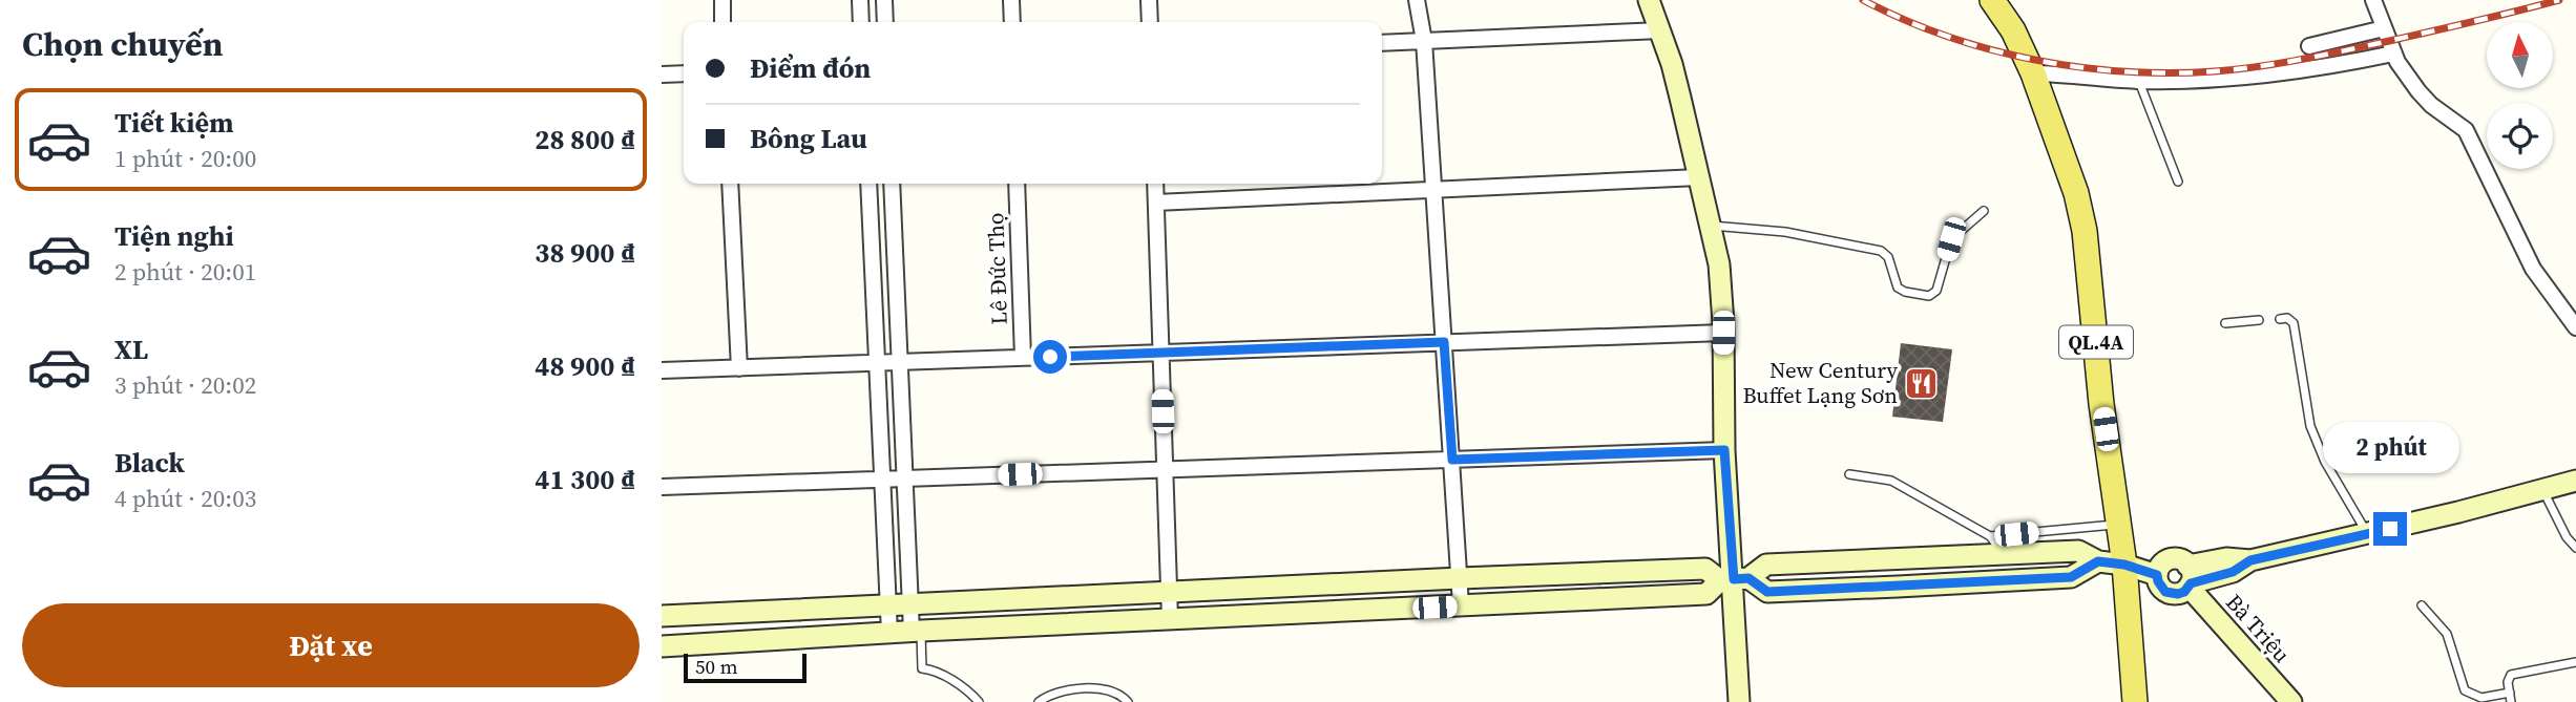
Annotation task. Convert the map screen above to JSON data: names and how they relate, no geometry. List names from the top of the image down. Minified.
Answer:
{"streets":{"main road":["QL.4A"],"street":["Lê Đức Thọ","Bà Triệu"]},"places":{"restaurant":["New Century Buffet Lạng Sơn"]},"scale_bar":"50 m","north":"top","page":{"heading":"Chọn chuyến","banner":["Điểm đón","Bông Lau"],"list":[{"name":"Tiết kiệm","note":"1 phút · 20:00","value":"28 800 ₫"},{"name":"Tiện nghi","note":"2 phút · 20:01","value":"38 900 ₫"},{"name":"XL","note":"3 phút · 20:02","value":"48 900 ₫"},{"name":"Black","note":"4 phút · 20:03","value":"41 300 ₫"}],"bubble":"2 phút","buttons":"Đặt xe","scale":"50 m"}}
